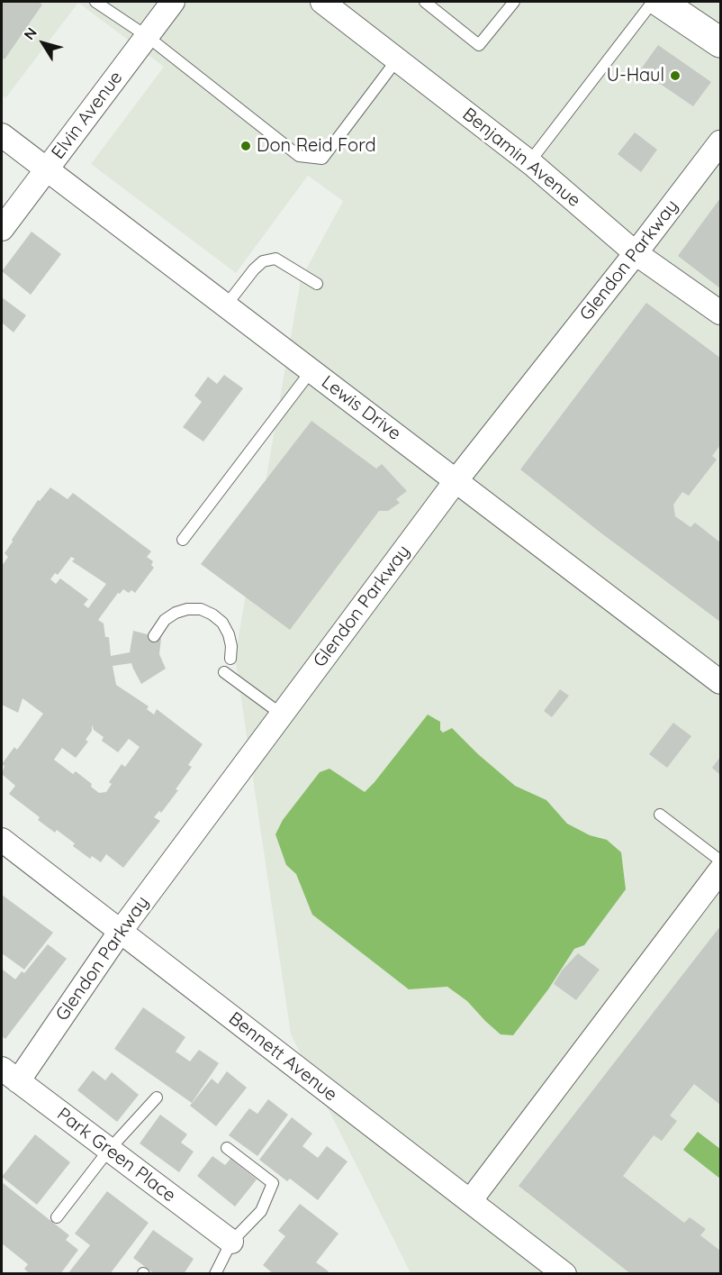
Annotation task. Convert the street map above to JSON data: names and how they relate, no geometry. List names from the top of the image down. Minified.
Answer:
{"streets":{"street":["Elvin Avenue","Benjamin Avenue","Glendon Parkway","Lewis Drive","Bennett Avenue","Park Green Place"]},"crossings":[["Elvin Avenue","Lewis Drive"],["Benjamin Avenue","Glendon Parkway"],["Glendon Parkway","Lewis Drive"],["Glendon Parkway","Bennett Avenue"],["Glendon Parkway","Park Green Place"]],"places":["U-Haul","Don Reid Ford"],"north":"top left"}
